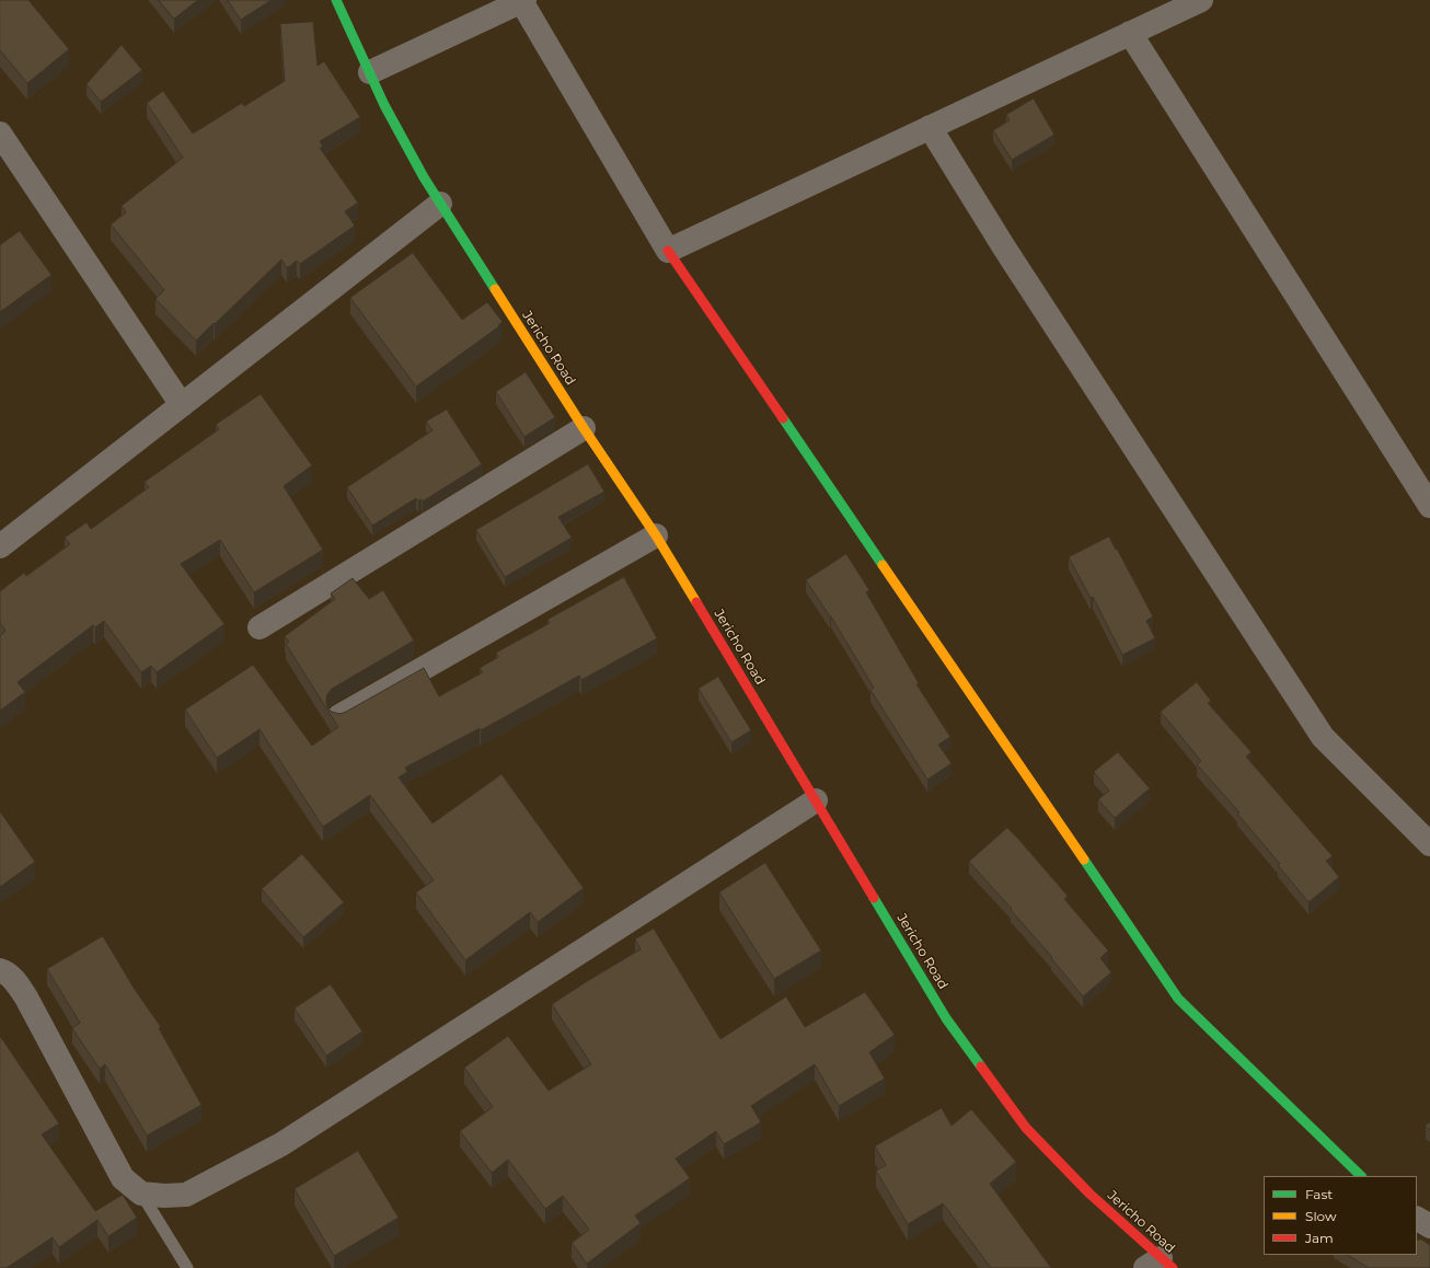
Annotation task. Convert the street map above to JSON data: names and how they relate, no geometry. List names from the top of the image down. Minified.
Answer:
{"streets":{"street":["Jericho Road"]},"legend":["Fast","Slow","Jam"]}
